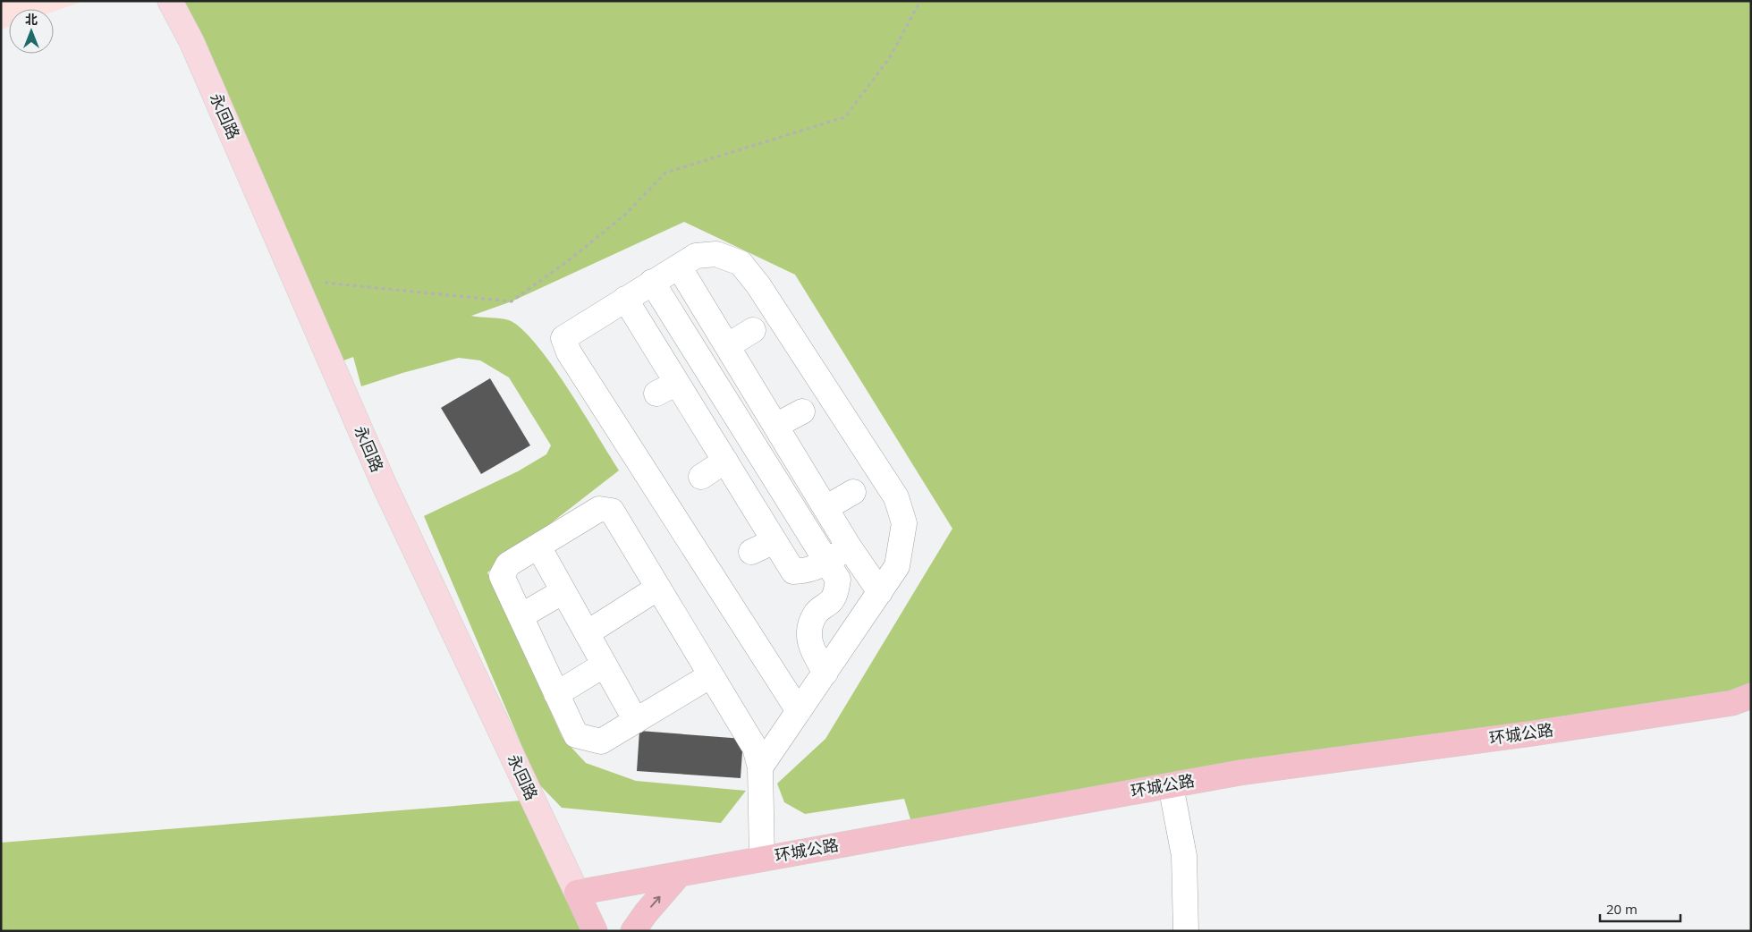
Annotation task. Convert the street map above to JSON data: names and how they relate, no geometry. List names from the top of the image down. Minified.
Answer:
{"streets":{"highway":["环城公路"],"main road":["永回路"]},"crossings":[["永回路","环城公路"]],"scale_bar":"20 m","north":"top"}
